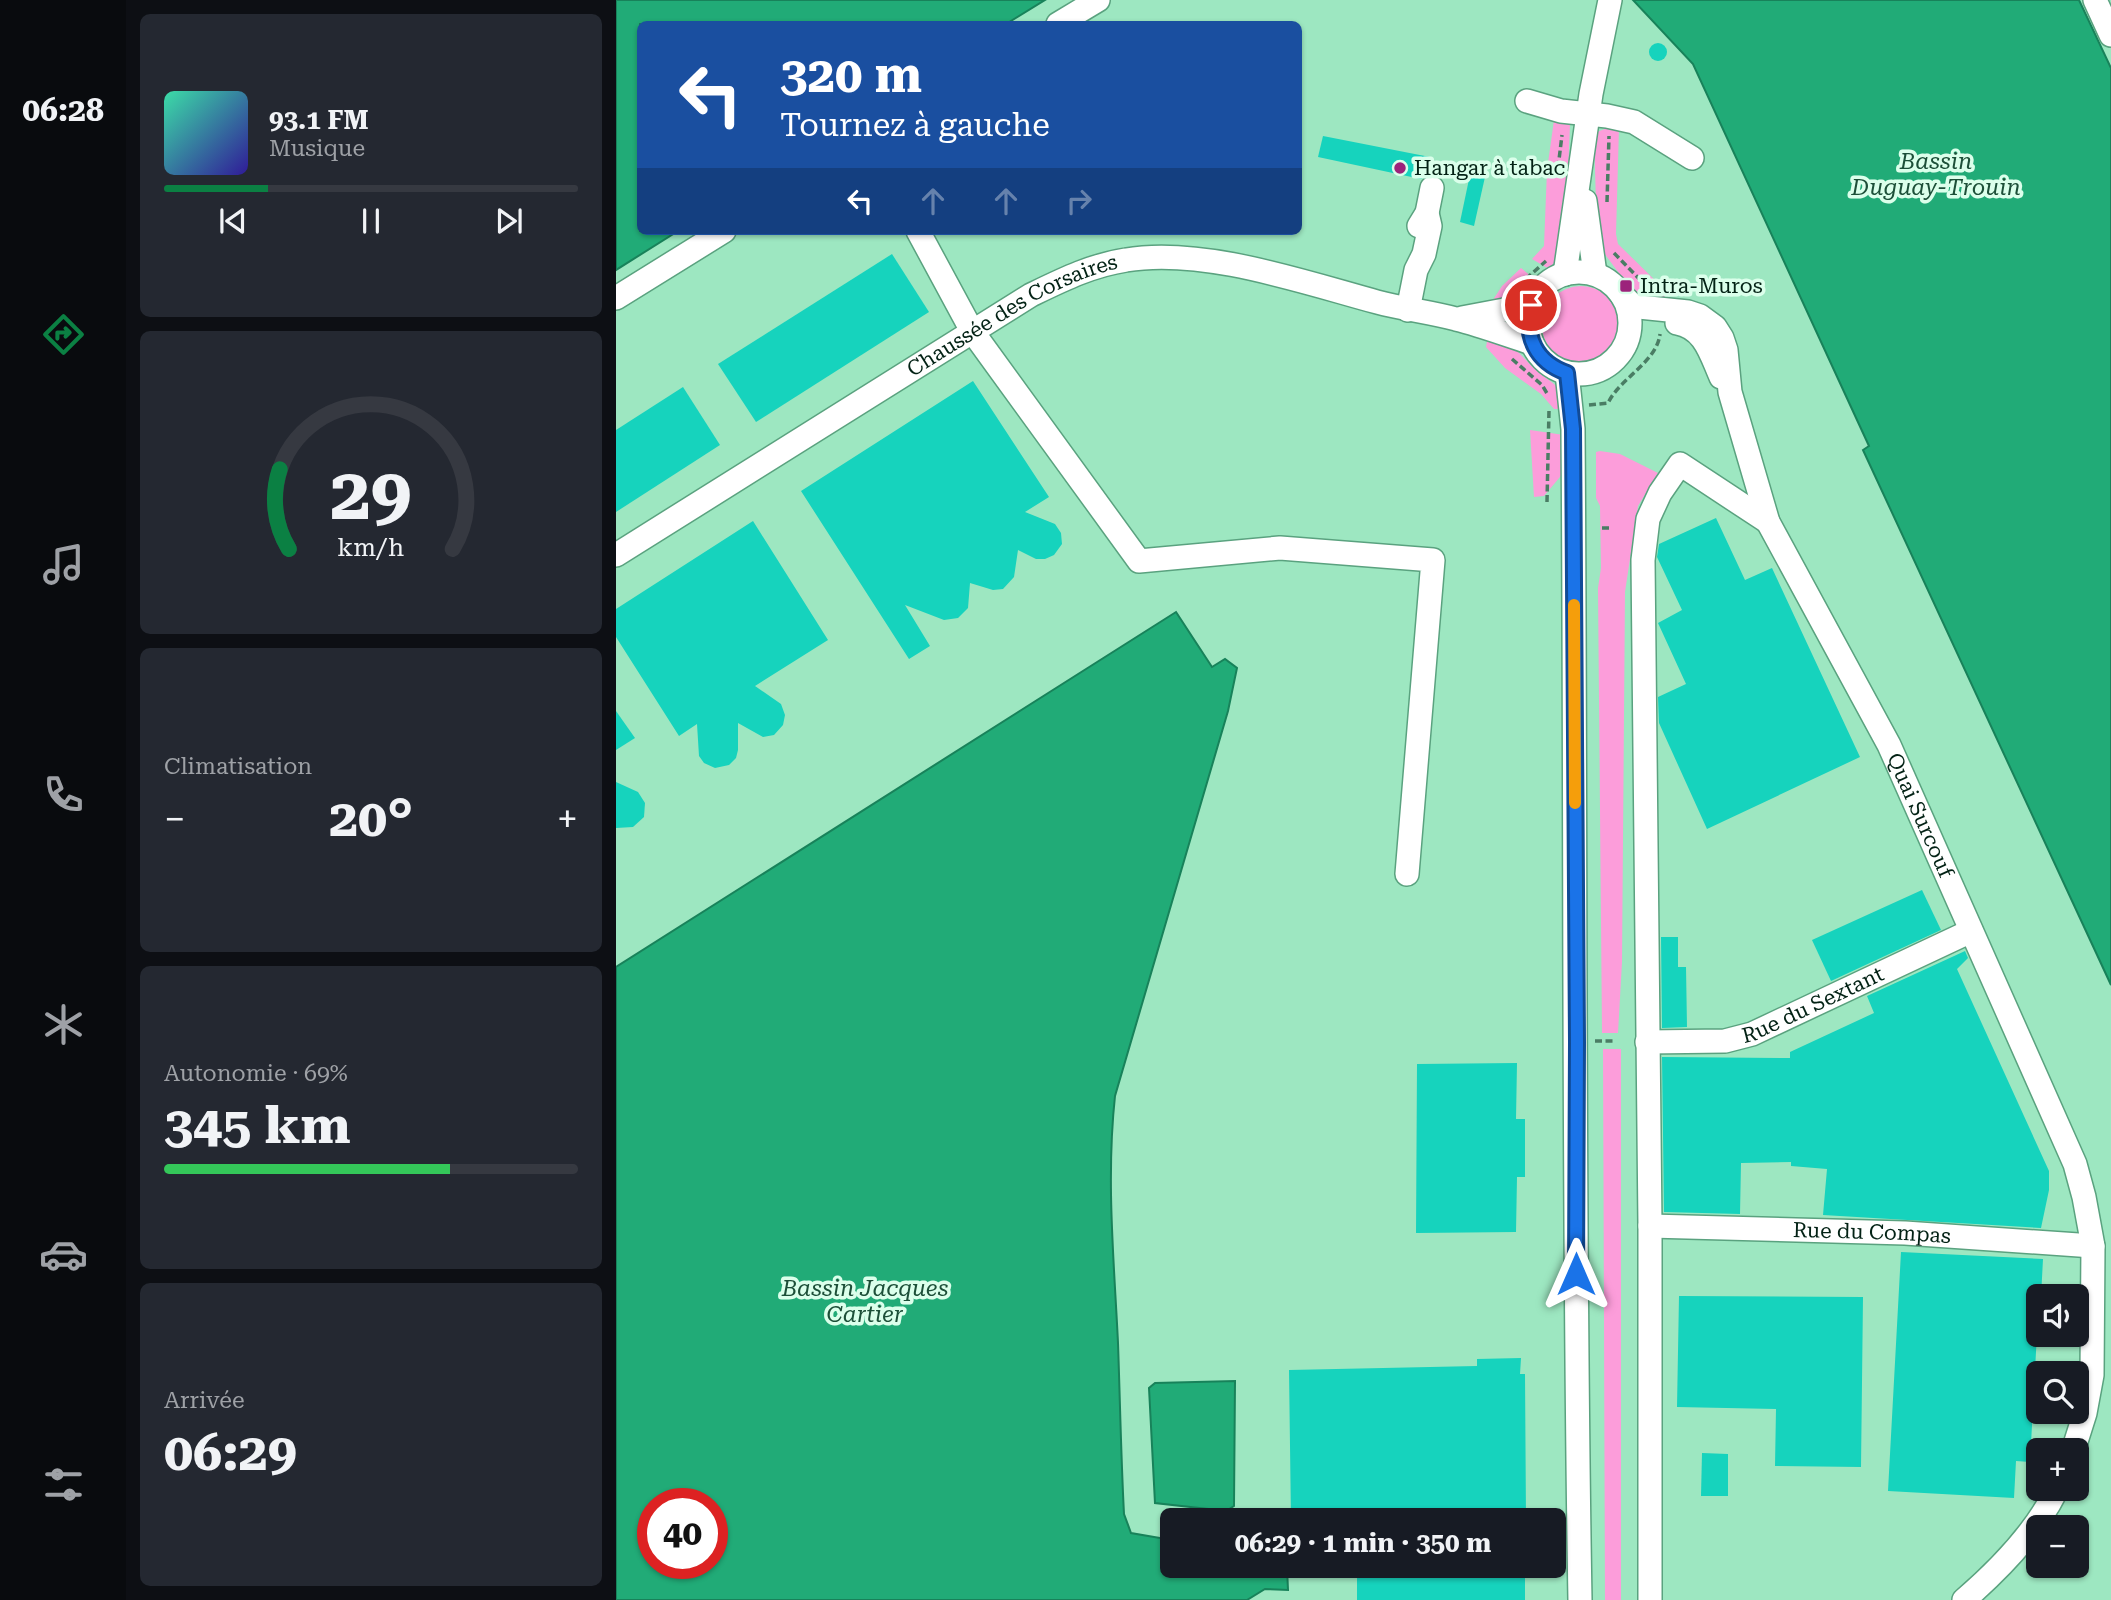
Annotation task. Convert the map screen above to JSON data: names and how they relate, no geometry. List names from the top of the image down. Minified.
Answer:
{"streets":{"street":["Chaussée des Corsaires","Quai Surcouf","Rue du Sextant","Rue du Compas"]},"crossings":[["Quai Surcouf","Rue du Sextant"],["Quai Surcouf","Rue du Compas"]],"water":["Bassin Duguay-Trouin","Bassin Jacques Cartier"],"places":{"other":["Hangar à tabac"],"transit":["Intra-Muros"]},"page":{"tabs":"06:28","turn":["320 m","Tournez à gauche"],"song":["93.1 FM","Musique"],"tile":["Climatisation",["Autonomie · 69%","345 km"],["Arrivée","06:29"]],"heat":["−","20°","+"],"map_buttons":["+","−"],"limit":"40","trip":"06:29 · 1 min · 350 m","gauge":["29","km/h"]}}
